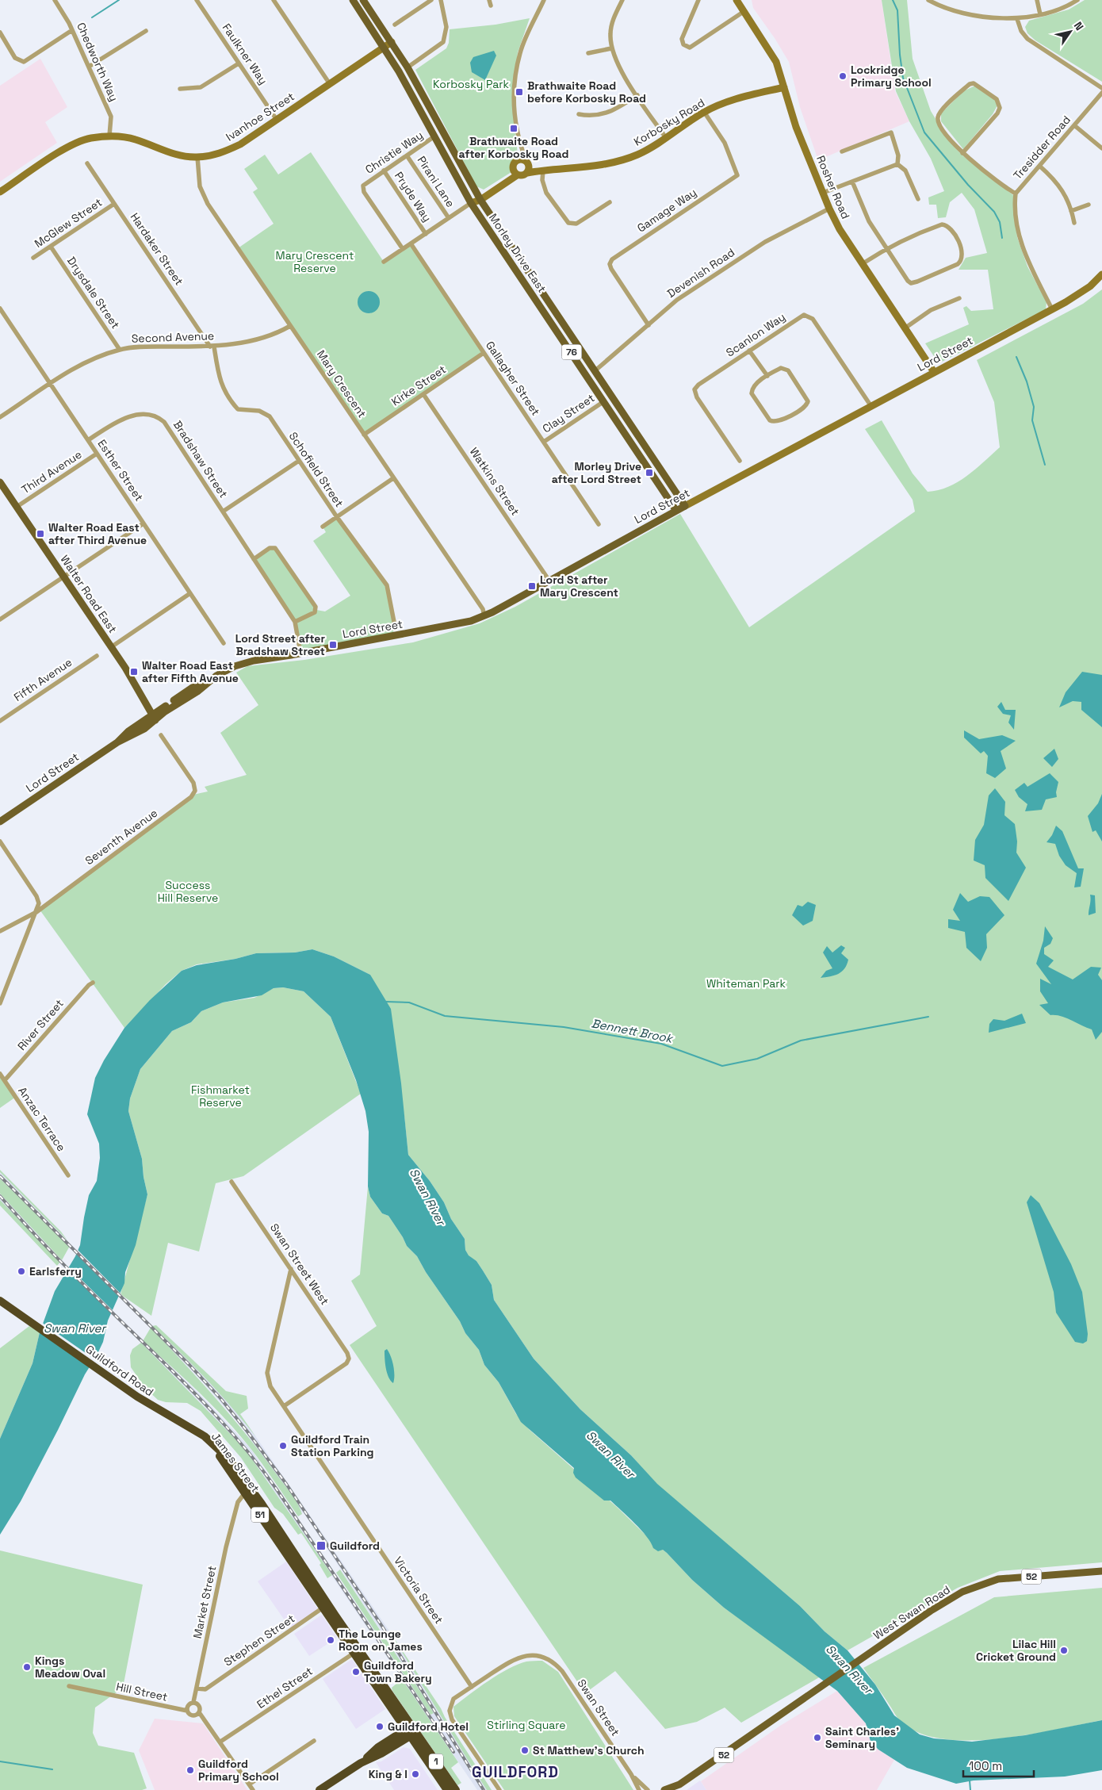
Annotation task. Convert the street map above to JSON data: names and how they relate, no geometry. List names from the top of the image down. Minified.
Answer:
{"streets":{"highway":["Guildford Road","James Street","51","1"],"main road":["Morley Drive East","76","Lord Street","Walter Road East","52","West Swan Road"],"street":["Faulkner Way","Chedworth Way","Ivanhoe Street","Korbosky Road","Tresidder Road","Christie Way","Pirani Lane","Rosher Road","Pryde Way","Gamage Way","McGlew Street","Hardaker Street","Devenish Road","Drysdale Street","Scanlon Way","Second Avenue","Gallagher Street","Mary Crescent","Kirke Street","Clay Street","Bradshaw Street","Schofield Street","Esther Street","Third Avenue","Watkins Street","Fifth Avenue","Seventh Avenue","River Street","Anzac Terrace","Swan Street West","Victoria Street","Market Street","Stephen Street","Ethel Street","Hill Street","Swan Street"]},"crossings":[["Faulkner Way","Ivanhoe Street"],["Chedworth Way","Ivanhoe Street"],["Ivanhoe Street","Morley Drive East"],["Ivanhoe Street","Mary Crescent"],["Korbosky Road","Rosher Road"],["Korbosky Road","Gamage Way"],["Tresidder Road","Lord Street"],["Christie Way","Pirani Lane"],["Christie Way","Pryde Way"],["Christie Way","Morley Drive East"],["Rosher Road","Devenish Road"],["Rosher Road","Lord Street"],["Gamage Way","Devenish Road"],["McGlew Street","Hardaker Street"],["McGlew Street","Drysdale Street"],["Hardaker Street","Second Avenue"],["Hardaker Street","Schofield Street"],["Morley Drive East","Devenish Road"],["Morley Drive East","Lord Street"],["Morley Drive East","Clay Street"],["Drysdale Street","Second Avenue"],["Scanlon Way","Lord Street"],["Second Avenue","Mary Crescent"],["Second Avenue","Schofield Street"],["Second Avenue","Esther Street"],["Lord Street","Mary Crescent"],["Lord Street","Bradshaw Street"],["Lord Street","Watkins Street"],["Lord Street","Walter Road East"],["Gallagher Street","Kirke Street"],["Gallagher Street","Clay Street"],["Mary Crescent","Kirke Street"],["Kirke Street","Watkins Street"],["Bradshaw Street","Esther Street"],["Esther Street","Third Avenue"],["Third Avenue","Walter Road East"],["River Street","Anzac Terrace"],["Swan Street West","Victoria Street"],["Guildford Road","James Street"],["James Street","Market Street"],["James Street","Stephen Street"],["James Street","Ethel Street"],["52","West Swan Road"],["Victoria Street","Swan Street"],["Market Street","Stephen Street"],["Market Street","Hill Street"]],"districts":["GUILDFORD"],"water":["Bennett Brook","Swan River"],"parks":["Korbosky Park","Mary Crescent Reserve","Success Hill Reserve","Whiteman Park","Fishmarket Reserve","Stirling Square"],"places":{"other":["Lockridge Primary School","Earlsferry","Guildford Train Station Parking","The Lounge Room on James","Lilac Hill Cricket Ground","Kings Meadow Oval","Guildford Town Bakery","Guildford Hotel","Saint Charles’ Seminary","St Matthew's Church","Guildford Primary School","King & I"],"transit":["Brathwaite Road before Korbosky Road","Brathwaite Road after Korbosky Road","Morley Drive after Lord Street","Walter Road East after Third Avenue","Lord St after Mary Crescent","Lord Street after Bradshaw Street","Walter Road East after Fifth Avenue","Guildford"]},"scale_bar":"100 m","north":"top right"}
